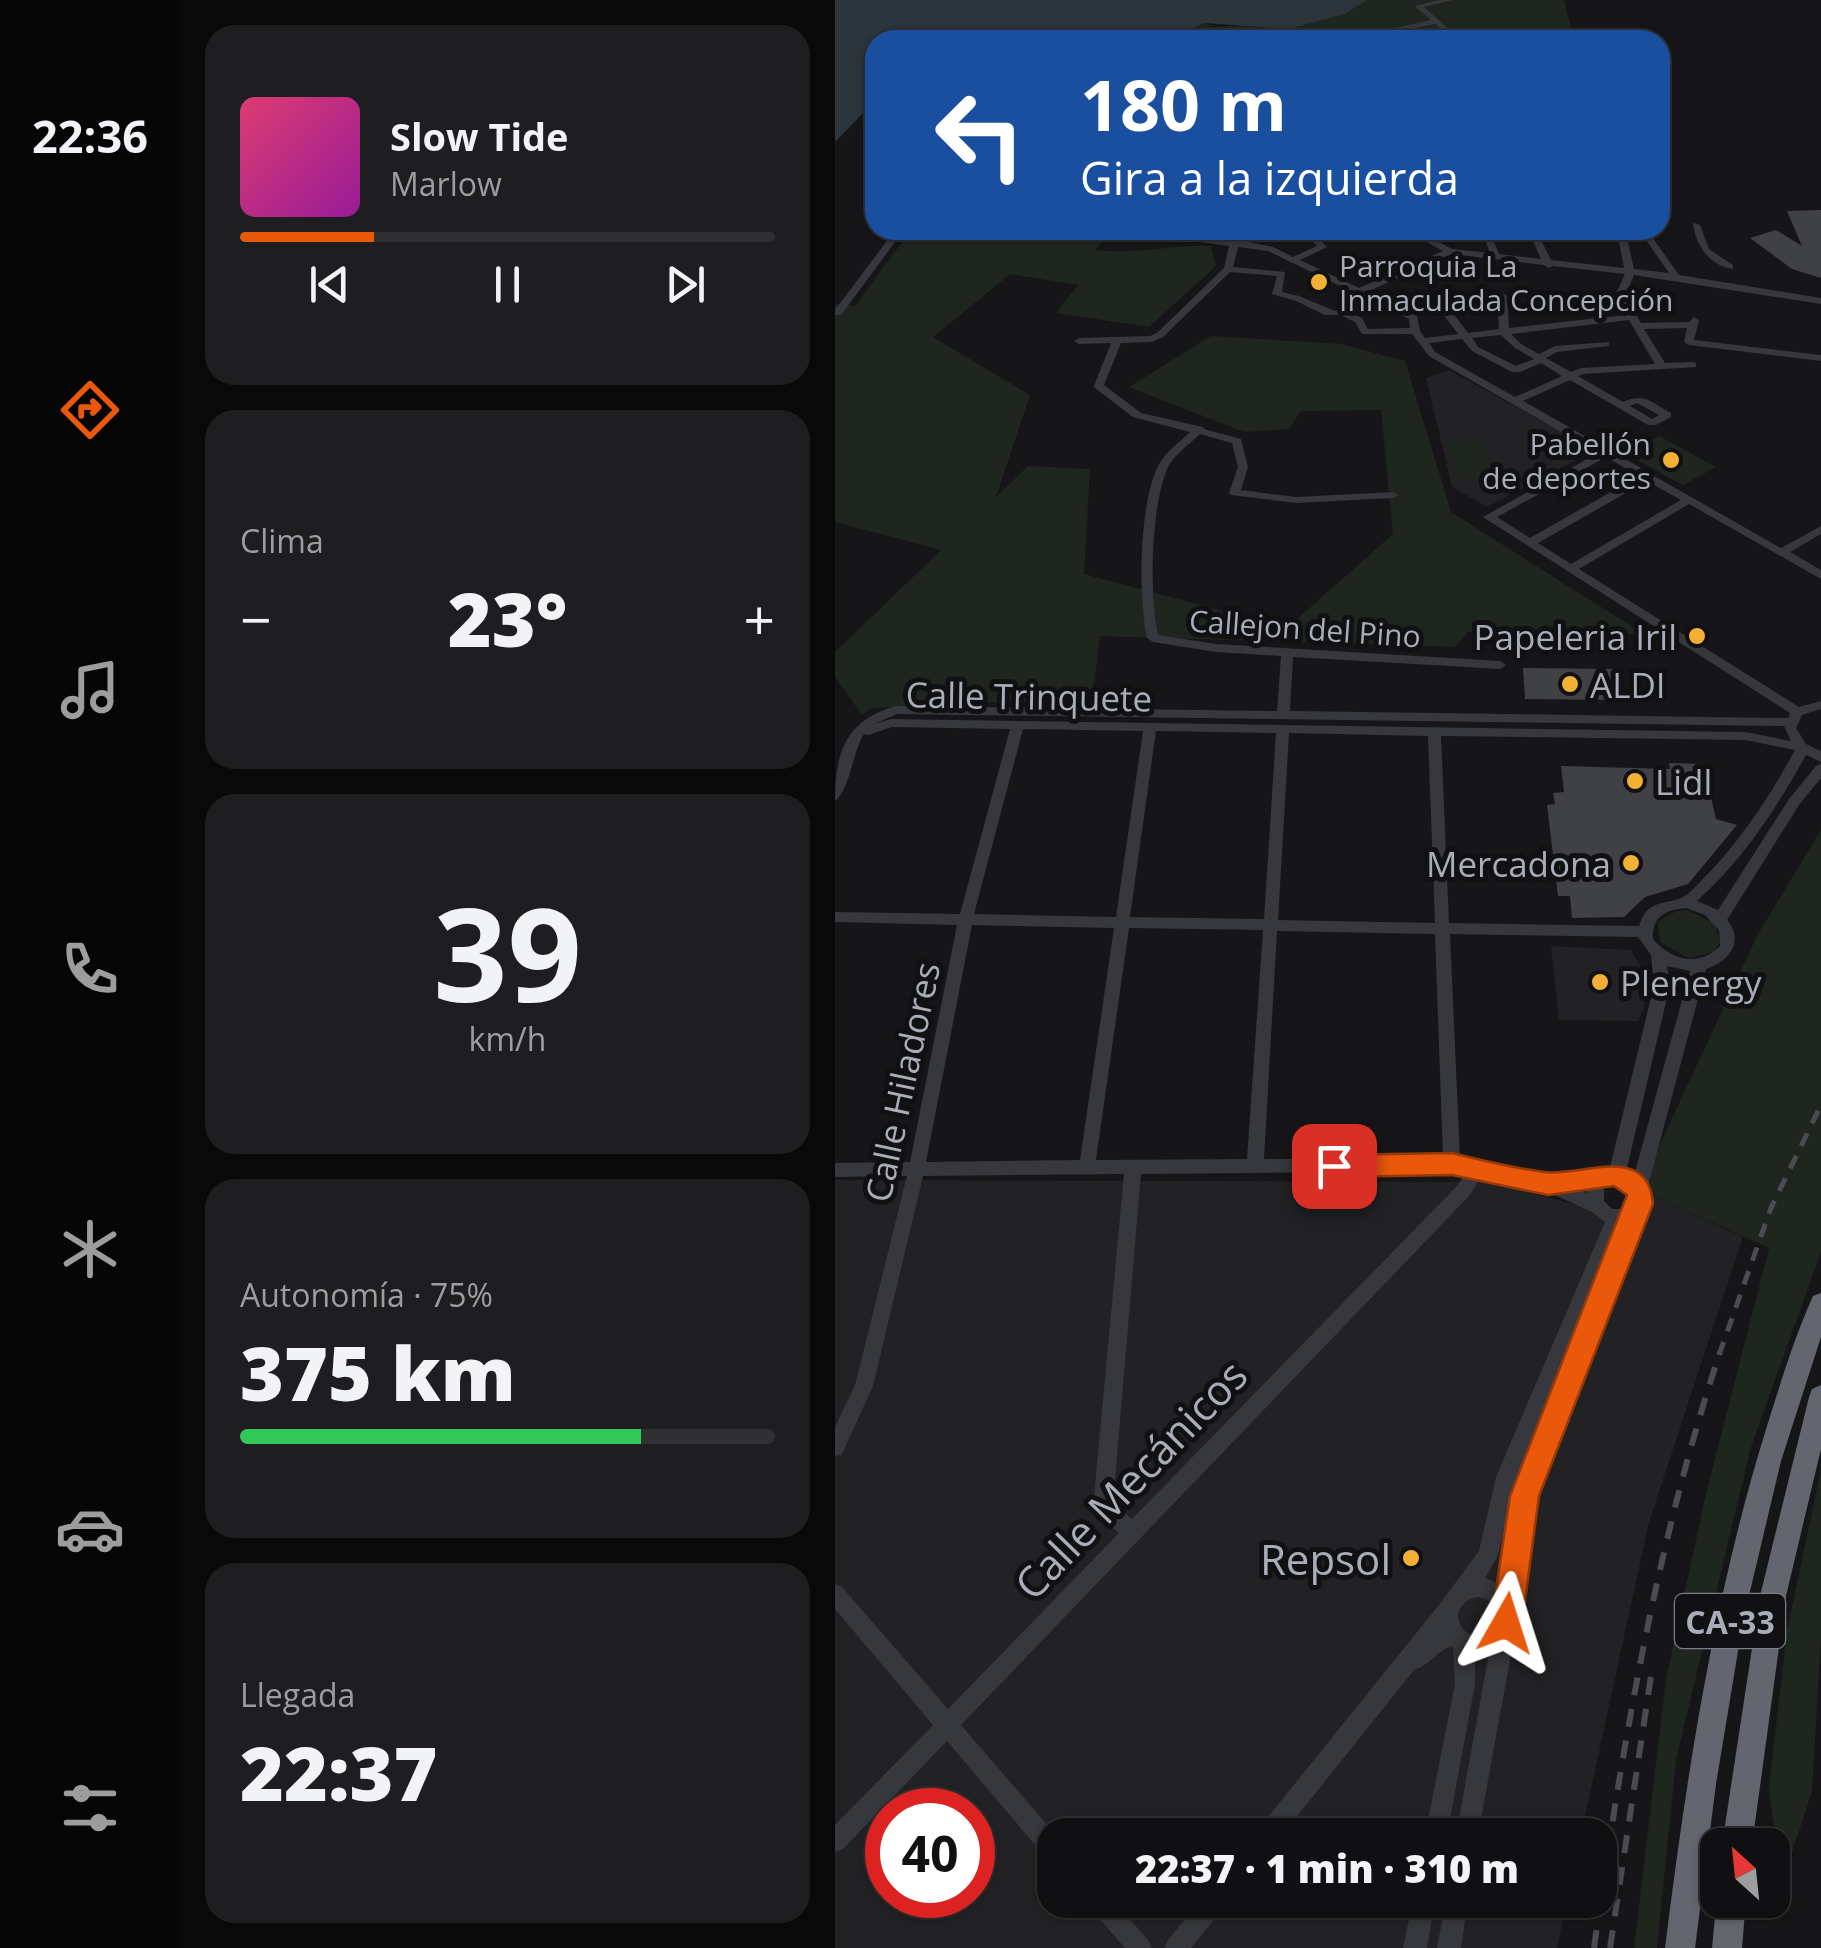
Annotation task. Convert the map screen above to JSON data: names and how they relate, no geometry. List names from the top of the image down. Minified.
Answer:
{"streets":{"highway":["CA-33"],"street":["Callejon del Pino","Calle Trinquete","Calle Hiladores","Calle Mecánicos"]},"crossings":[["Calle Trinquete","Calle Hiladores"]],"places":["Parroquia La Inmaculada Concepción","Pabellón de deportes","Papeleria Iril","ALDI","Lidl","Mercadona","Plenergy","Repsol"],"north":"top left","page":{"tabs":"22:36","turn":["180 m","Gira a la izquierda"],"song":["Slow Tide","Marlow"],"tile":["Clima",["39","km/h"],["Autonomía · 75%","375 km"],["Llegada","22:37"]],"heat":["−","23°","+"],"limit":"40","trip":"22:37 · 1 min · 310 m"}}
